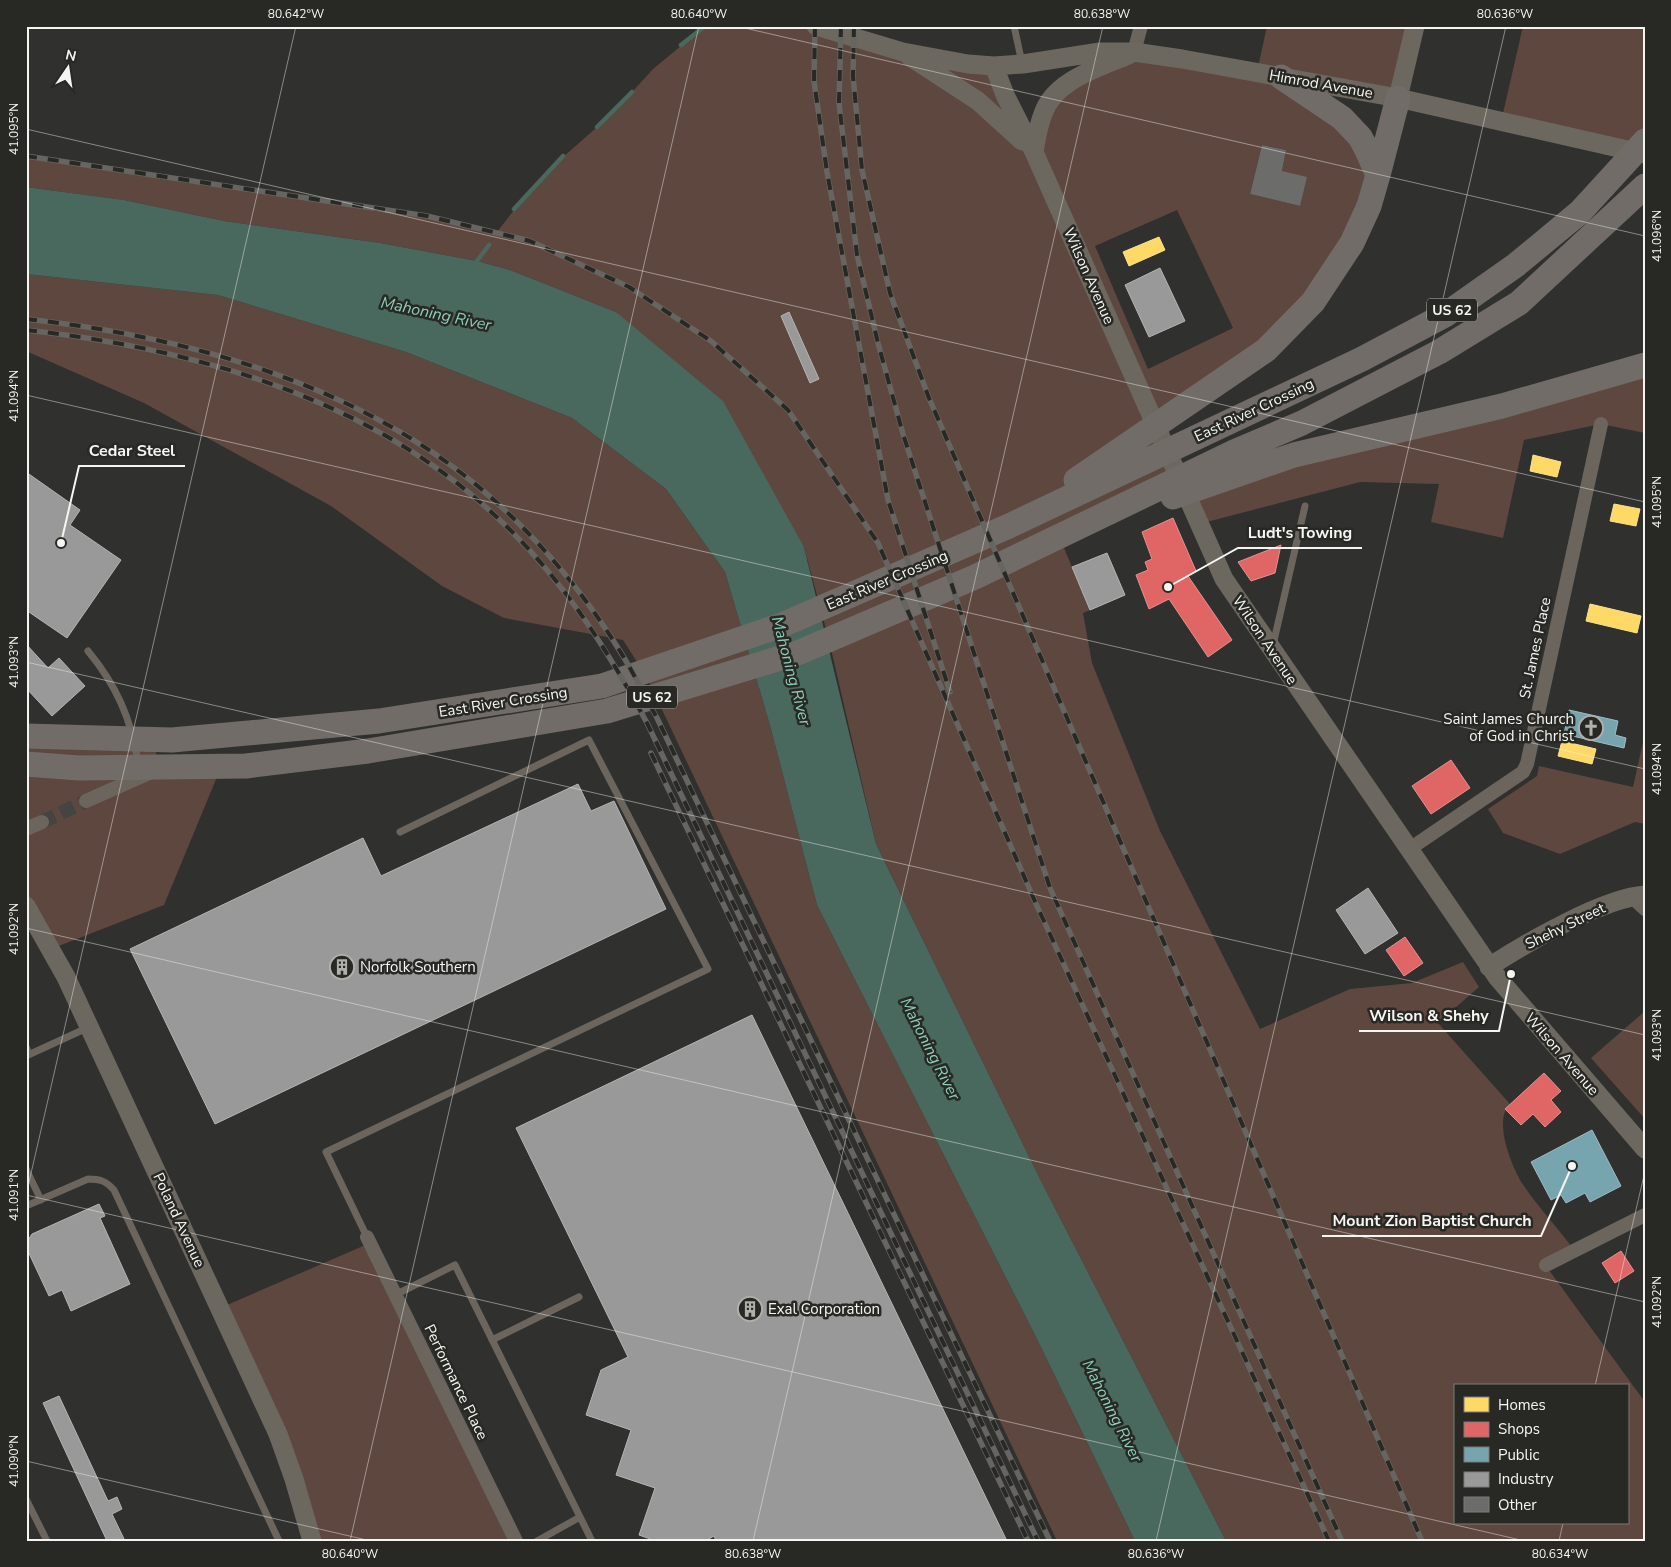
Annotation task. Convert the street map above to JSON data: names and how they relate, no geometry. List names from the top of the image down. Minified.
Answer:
{"streets":{"highway":["US 62","East River Crossing"],"main road":["Himrod Avenue","Wilson Avenue","Shehy Street","Poland Avenue"],"street":["St. James Place","Performance Place"]},"crossings":[["Himrod Avenue","Wilson Avenue"],["Wilson Avenue","St. James Place"],["Wilson Avenue","Shehy Street"]],"water":["Mahoning River"],"places":{"other":["Cedar Steel","Ludt's Towing","Wilson & Shehy","Mount Zion Baptist Church"],"church":["Saint James Church of God in Christ"],"building":["Norfolk Southern","Exal Corporation"]},"legend":["Homes","Shops","Public","Industry","Other"],"north":"top","coordinates":["80.642°W","80.640°W","80.638°W","80.636°W","41.095°N","41.096°N","41.094°N","41.093°N","41.092°N","41.091°N","41.090°N","80.634°W"]}
